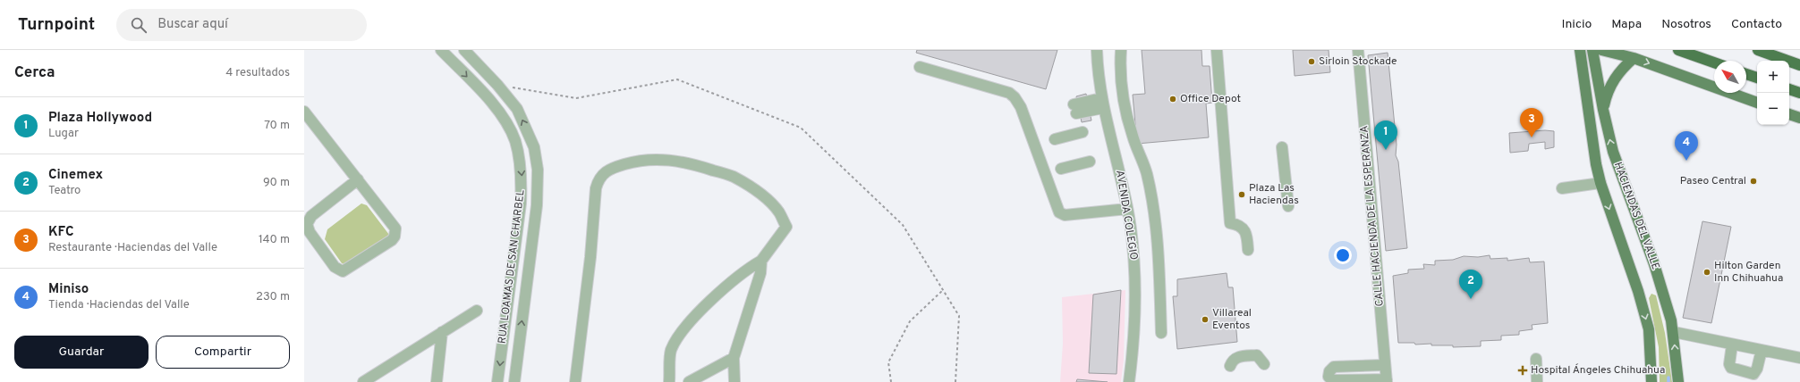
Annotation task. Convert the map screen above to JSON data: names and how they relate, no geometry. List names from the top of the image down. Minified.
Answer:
{"streets":{"main road":["HACIENDAS DEL VALLE"],"street":["AVENIDA COLEGIO","CALLE HACIENDA DE LA ESPERANZA","RUA LOAMAS DE SAN CHARBEL"]},"places":{"other":["Sirloin Stockade","Office Depot","Paseo Central","Plaza Las Haciendas","Hilton Garden Inn Chihuahua","Villareal Eventos"],"health":["Hospital Ángeles Chihuahua"]},"north":"top left","page":{"header":"Turnpoint","search":"Buscar aquí","nav":["Inicio","Mapa","Nosotros","Contacto"],"heading":["Cerca","4 resultados"],"map_buttons":["+","−"],"list":[{"mark":"1","name":"Plaza Hollywood","note":"Lugar","value":"70 m"},{"mark":"2","name":"Cinemex","note":"Teatro","value":"90 m"},{"mark":"3","name":"KFC","note":"Restaurante · Haciendas del Valle","value":"140 m"},{"mark":"4","name":"Miniso","note":"Tienda · Haciendas del Valle","value":"230 m"}],"pins":["3","1","4","2"],"buttons":["Guardar","Compartir"]}}
